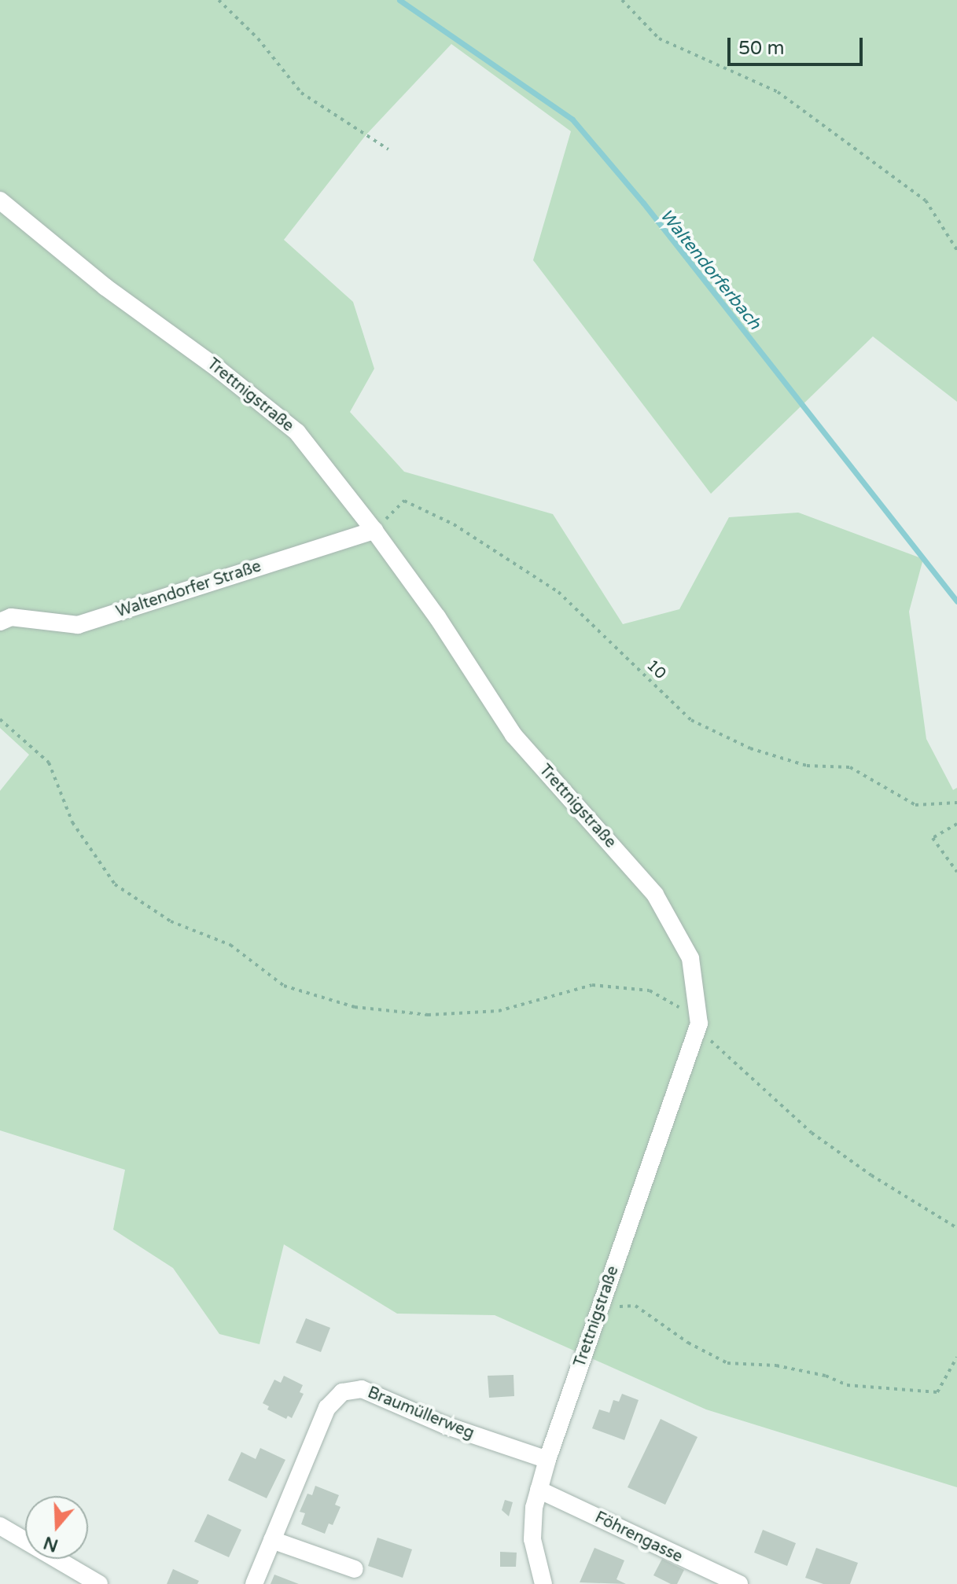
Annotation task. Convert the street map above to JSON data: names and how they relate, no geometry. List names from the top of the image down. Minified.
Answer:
{"streets":{"street":["Trettnigstraße","Waltendorfer Straße","Braumüllerweg","Föhrengasse"],"path":["10"]},"crossings":[["Trettnigstraße","Waltendorfer Straße"],["Trettnigstraße","10"],["Trettnigstraße","Braumüllerweg"],["Trettnigstraße","Föhrengasse"],["Waltendorfer Straße","10"]],"water":["Waltendorferbach"],"scale_bar":"50 m","north":"bottom"}
